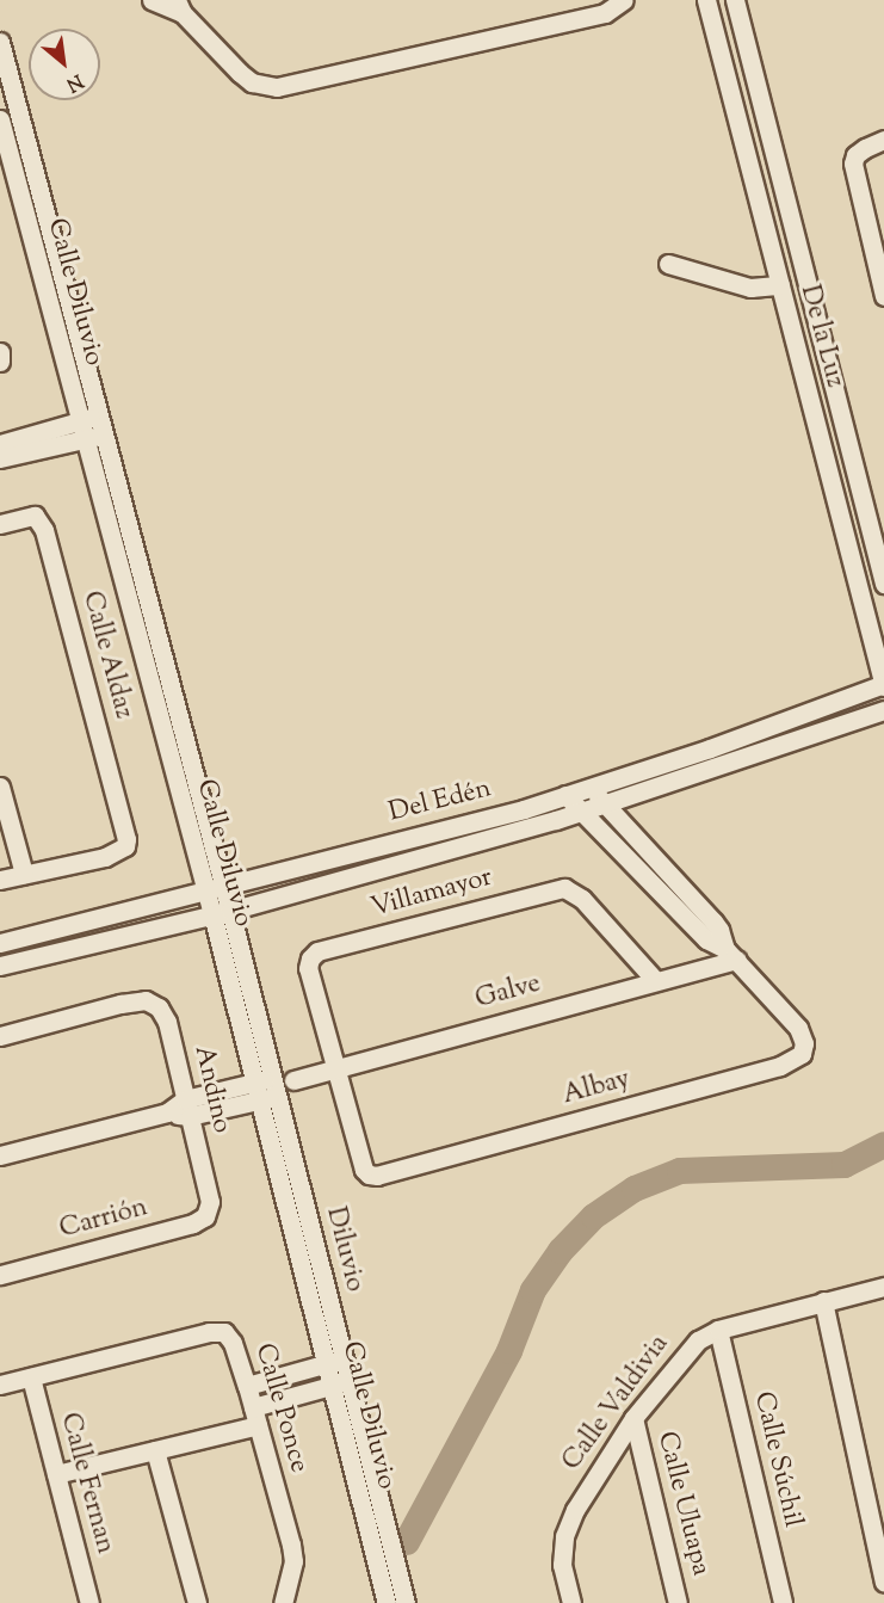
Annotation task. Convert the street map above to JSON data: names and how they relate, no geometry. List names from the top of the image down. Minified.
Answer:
{"streets":{"street":["Calle Diluvio","De la Luz","Calle Aldaz","Del Edén","Villamayor","Galve","Albay","Andino","Carrión","Calle Valdivia","Calle Ponce","Calle Súchil","Calle Fernan","Calle Uluapa"]},"crossings":[["Calle Diluvio","Del Edén"],["De la Luz","Del Edén"],["Del Edén","Albay"],["Villamayor","Galve"],["Villamayor","Albay"],["Galve","Albay"],["Andino","Carrión"],["Calle Valdivia","Calle Súchil"],["Calle Valdivia","Calle Uluapa"],["Calle Ponce","Calle Fernan"]],"north":"bottom right"}
